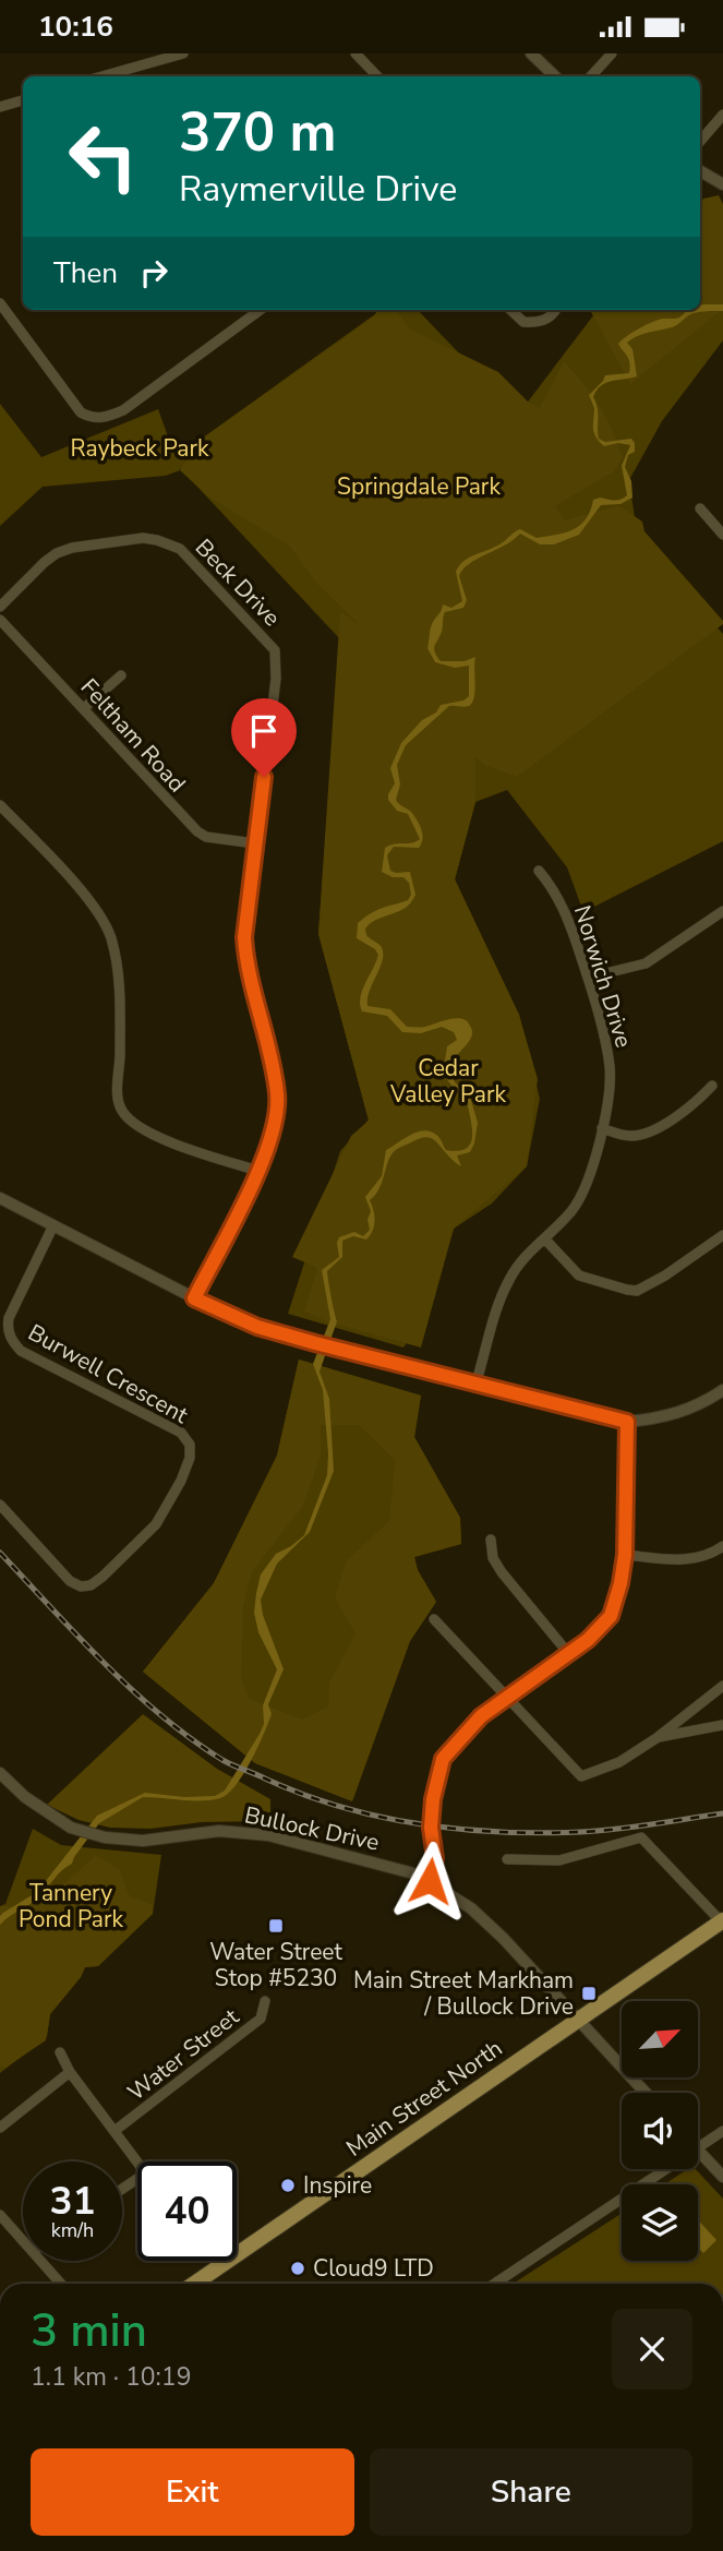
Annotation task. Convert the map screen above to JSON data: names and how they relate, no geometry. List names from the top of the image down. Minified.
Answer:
{"streets":{"main road":["Main Street North"],"street":["Beck Drive","Feltham Road","Norwich Drive","Burwell Crescent","Bullock Drive","Water Street"]},"crossings":[["Beck Drive","Feltham Road"],["Bullock Drive","Main Street North"]],"parks":["Raybeck Park","Springdale Park","Cedar Valley Park","Tannery Pond Park"],"places":{"transit":["Water Street Stop #5230","Main Street Markham / Bullock Drive"],"other":["Inspire","Cloud9 LTD"]},"north":"top right","page":{"status":"10:16","turn":["370 m","Raymerville Drive"],"then":"Then","speed":"31 km/h","limit":"40","heading":["3 min","1.1 km · 10:19"],"buttons":["Exit","Share"]}}
